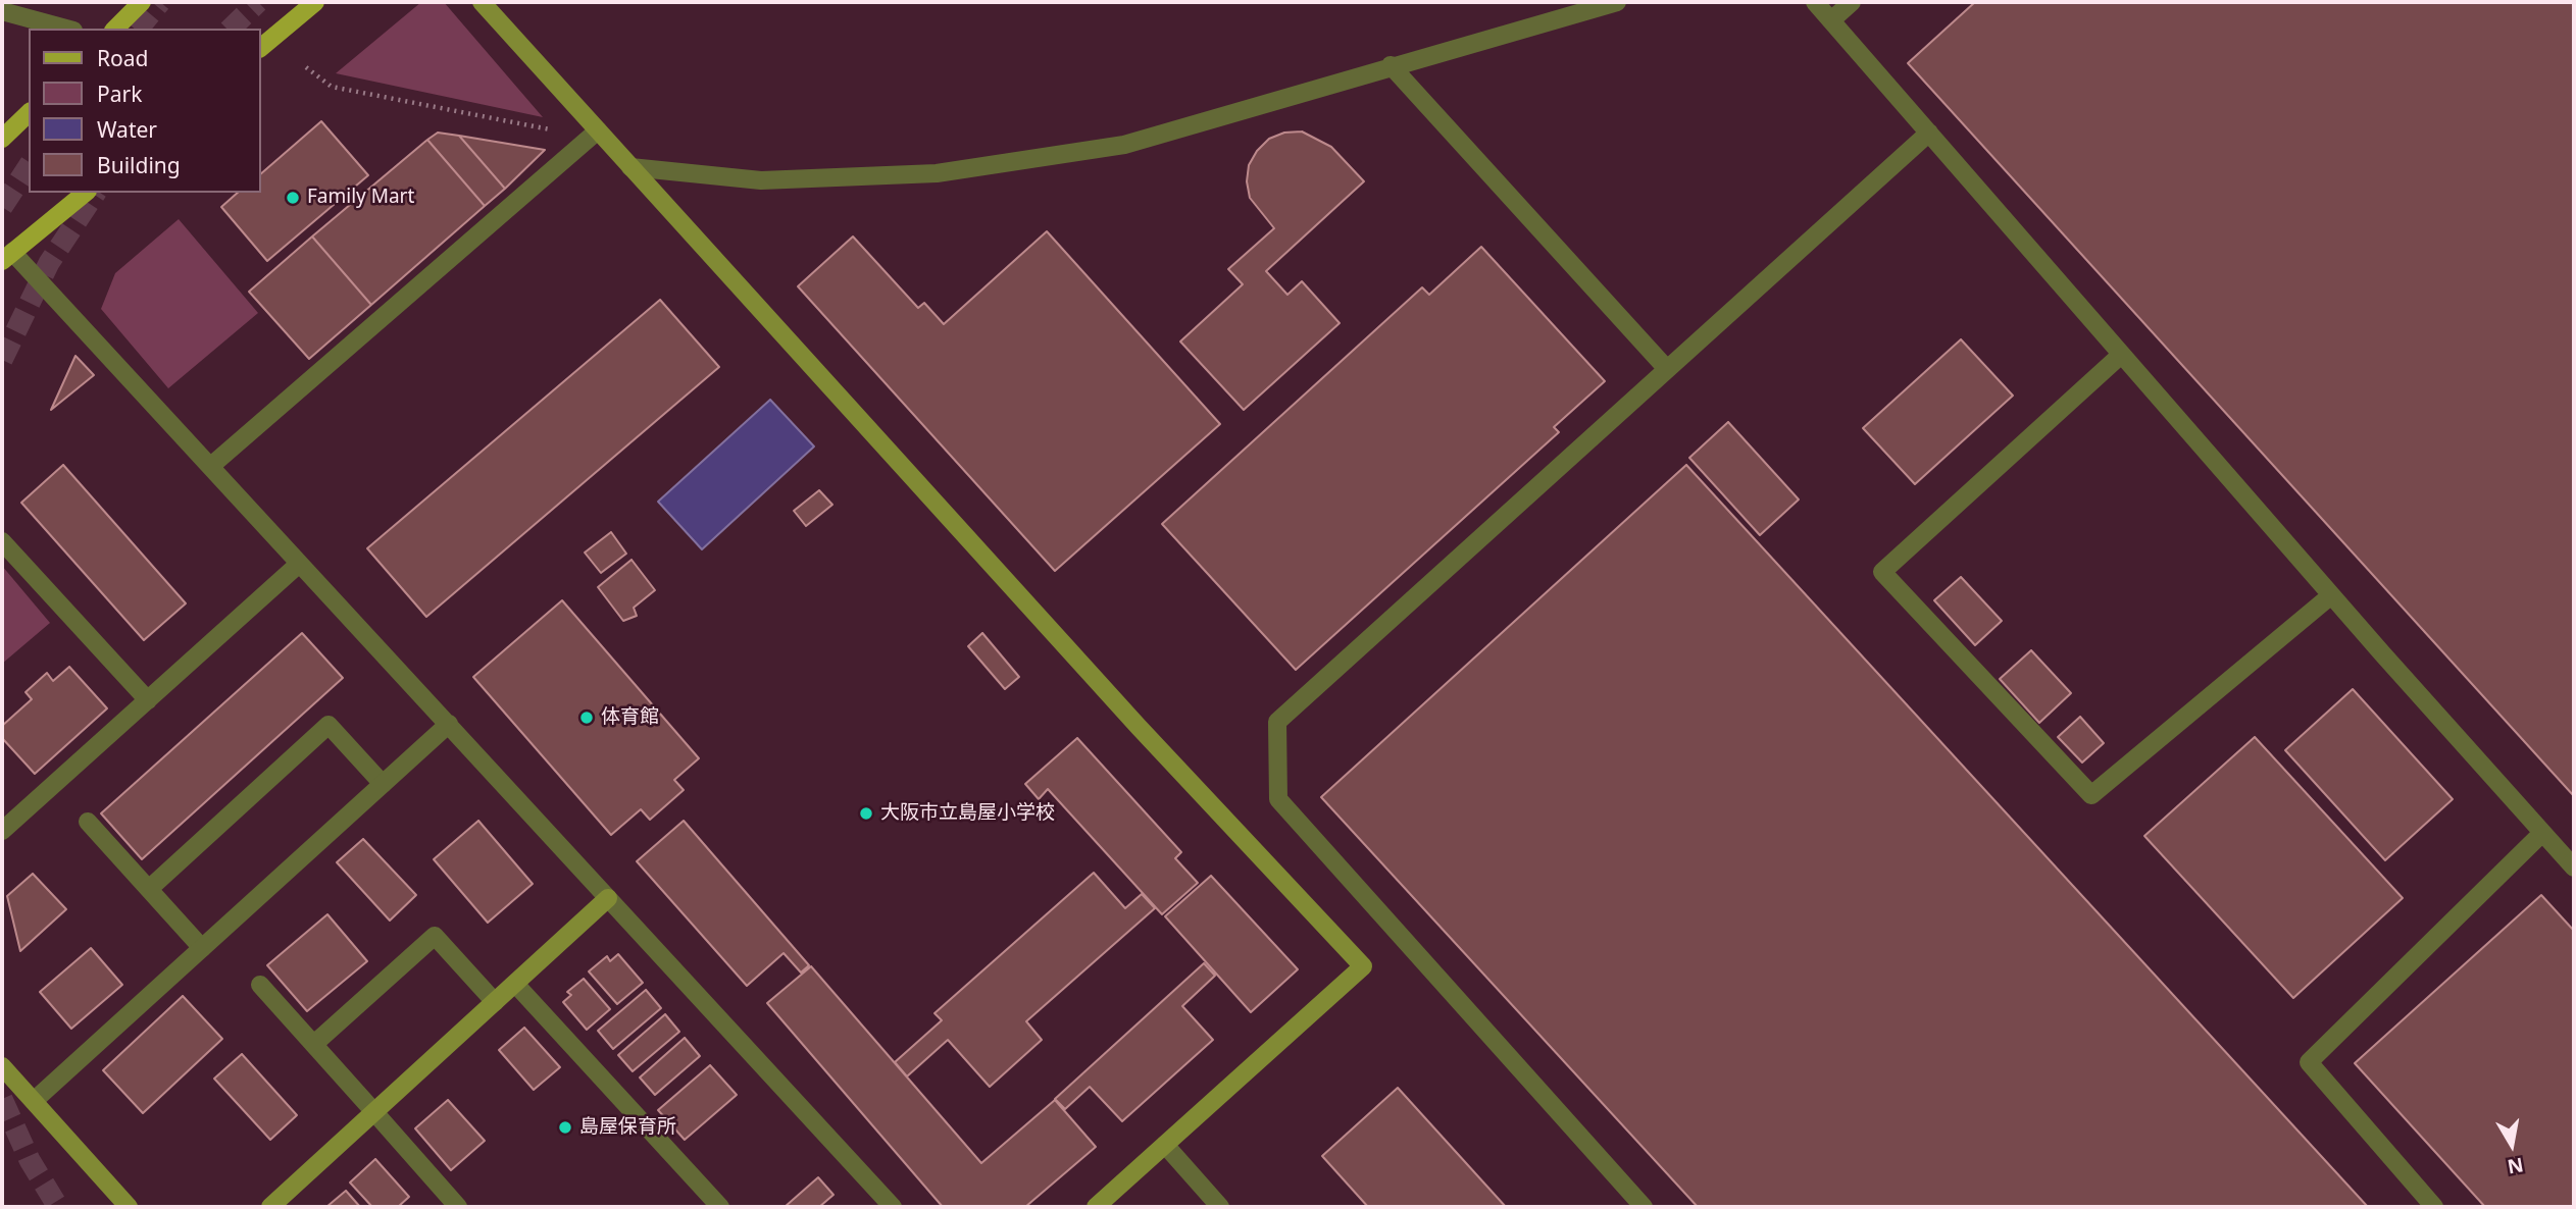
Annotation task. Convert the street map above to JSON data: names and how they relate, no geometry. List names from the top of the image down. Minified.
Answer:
{"places":["Family Mart","体育館","大阪市立島屋小学校","島屋保育所"],"legend":["Road","Park","Water","Building"],"north":"bottom"}
